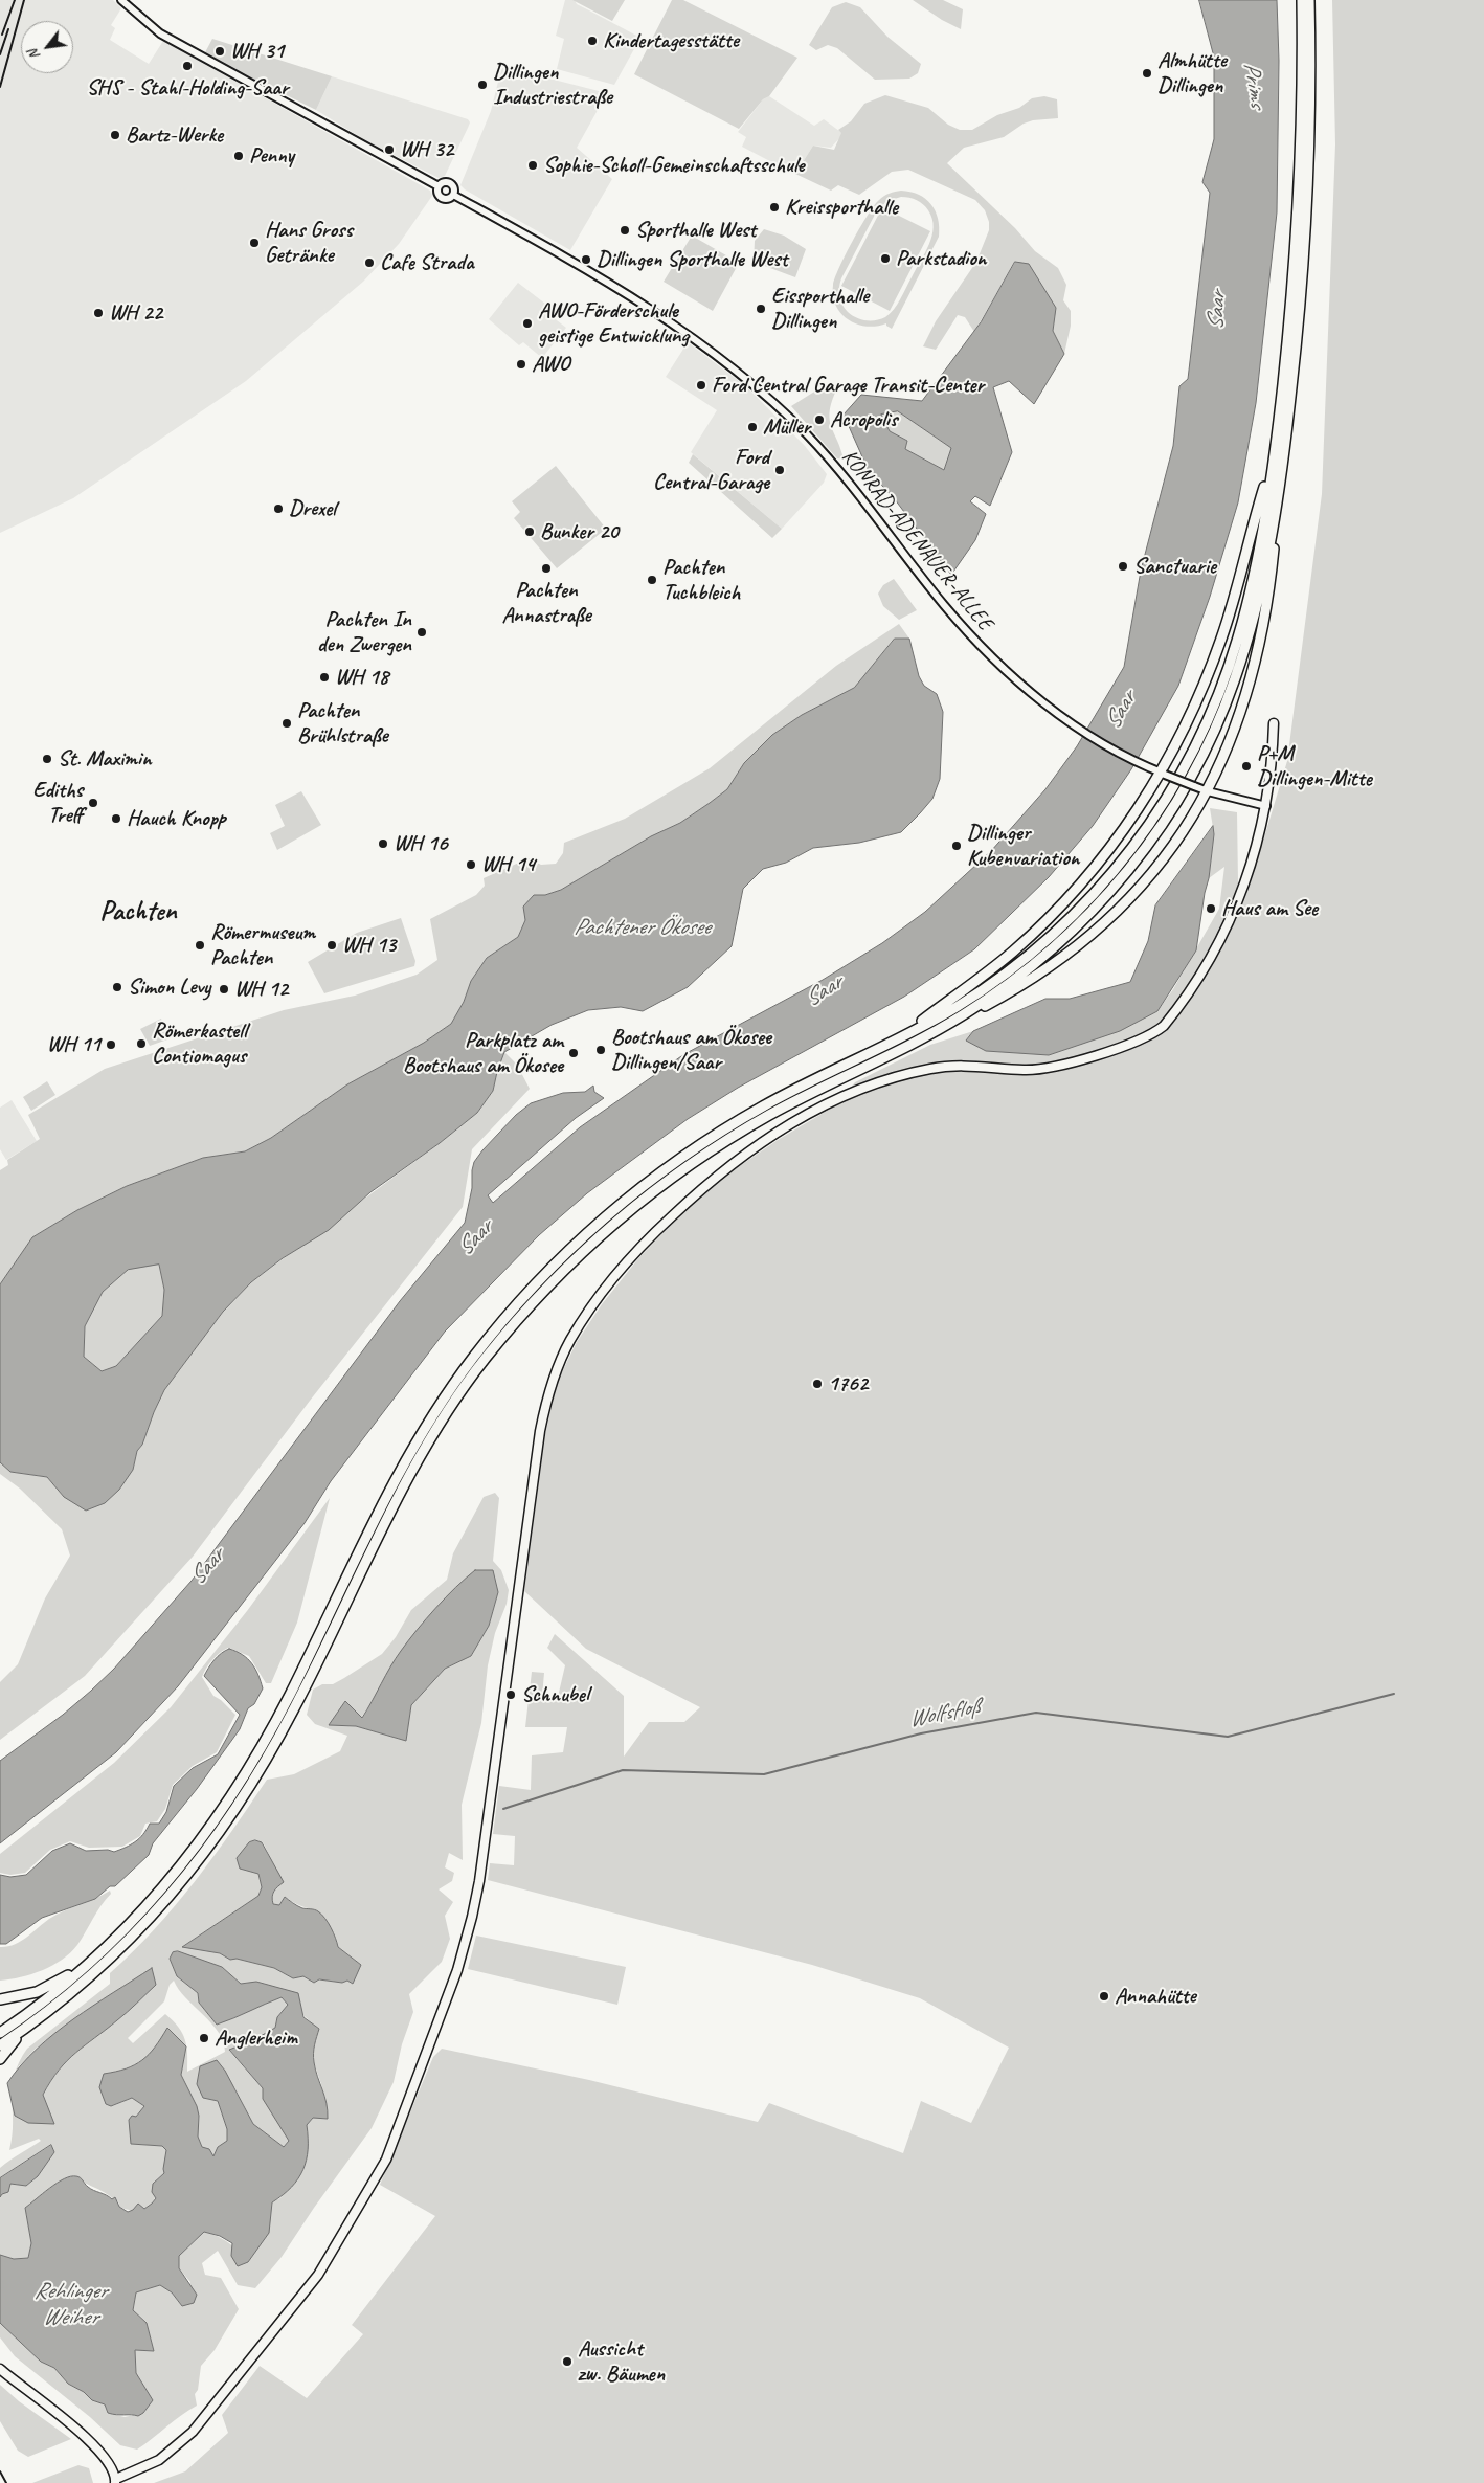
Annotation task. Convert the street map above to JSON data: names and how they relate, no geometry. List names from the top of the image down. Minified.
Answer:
{"streets":{"street":["KONRAD-ADENAUER-ALLEE"]},"districts":["Pachten"],"water":["Prims","Saar","Pachtener Ökosee","Wolfsfloß","Rehlinger Weiher"],"places":["Kindertagesstätte","WH 31","SHS - Stahl-Holding-Saar","Almhütte Dillingen","Dillingen Industriestraße","Bartz-Werke","WH 32","Penny","Sophie-Scholl-Gemeinschaftsschule","Kreissporthalle","Sporthalle West","Hans Gross Getränke","Parkstadion","Dillingen Sporthalle West","Cafe Strada","Eissporthalle Dillingen","WH 22","AWO-Förderschule geistige Entwicklung","AWO","Ford Central Garage Transit-Center","Acropolis","Müller","Ford Central-Garage","Drexel","Bunker 20","Sanctuarie","Pachten Annastraße","Pachten Tuchbleich","Pachten In den Zwergen","WH 18","Pachten Brühlstraße","St. Maximin","P+M Dillingen-Mitte","Ediths Treff","Hauch Knopp","WH 16","Dillinger Kubenvariation","WH 14","Haus am See","Römermuseum Pachten","WH 13","Simon Levy","WH 12","Römerkastell Contiomagus","WH 11","Bootshaus am Ökosee Dillingen/Saar","Parkplatz am Bootshaus am Ökosee","1762","Schnubel","Annahütte","Anglerheim","Aussicht zw. Bäumen"],"north":"bottom left"}
